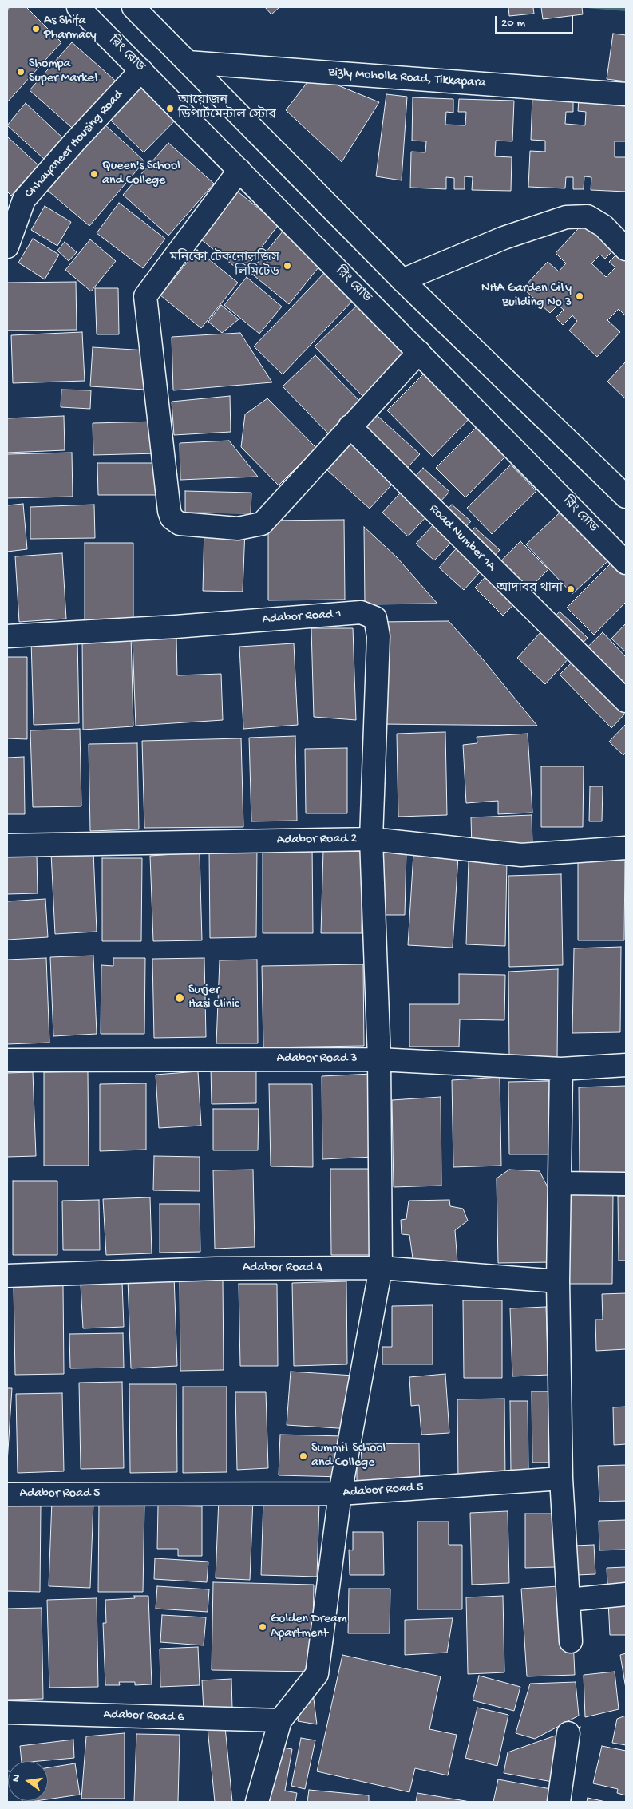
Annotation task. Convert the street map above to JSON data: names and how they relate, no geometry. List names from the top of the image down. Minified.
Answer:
{"streets":{"street":["রিং রোড","Bizly Moholla Road, Tikkapara","Chhayaneer Housing Road","Road Number 1A","Adabor Road 1","Adabor Road 2","Adabor Road 3","Adabor Road 4","Adabor Road 5","Adabor Road 6"]},"crossings":[["রিং রোড","Chhayaneer Housing Road"],["Adabor Road 1","Adabor Road 2"]],"places":["As Shifa Pharmacy","Shompa Super Market","আয়োজন ডিপার্টমেন্টাল স্টোর","Queen's School and College","মনিকো টেকনোলজিস লিমিটেড","NHA Garden City Building No 3","আদাবর থানা","Surjer Hasi Clinic","Summit School and College","Golden Dream Apartment"],"scale_bar":"20 m","north":"left"}
